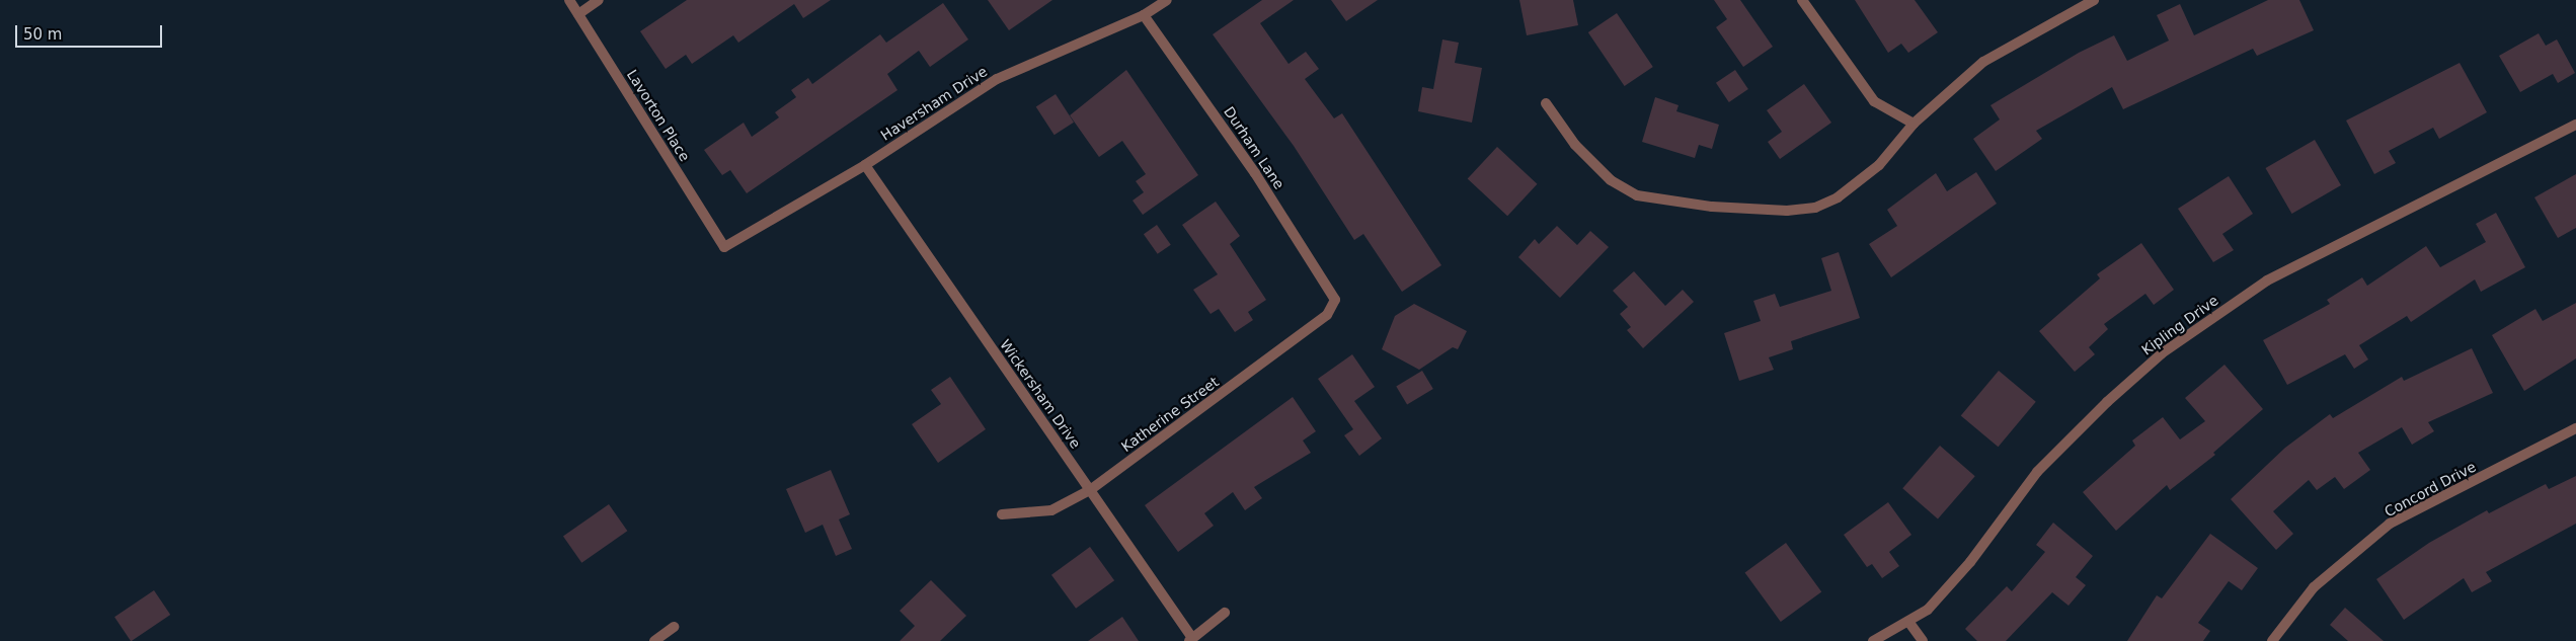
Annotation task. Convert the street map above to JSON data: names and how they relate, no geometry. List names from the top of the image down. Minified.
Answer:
{"streets":{"street":["Haversham Drive","Lavorton Place","Durham Lane","Kipling Drive","Wickersham Drive","Katherine Street","Concord Drive"]},"crossings":[["Haversham Drive","Lavorton Place"],["Haversham Drive","Durham Lane"],["Haversham Drive","Wickersham Drive"],["Durham Lane","Katherine Street"],["Wickersham Drive","Katherine Street"]],"scale_bar":"50 m"}
